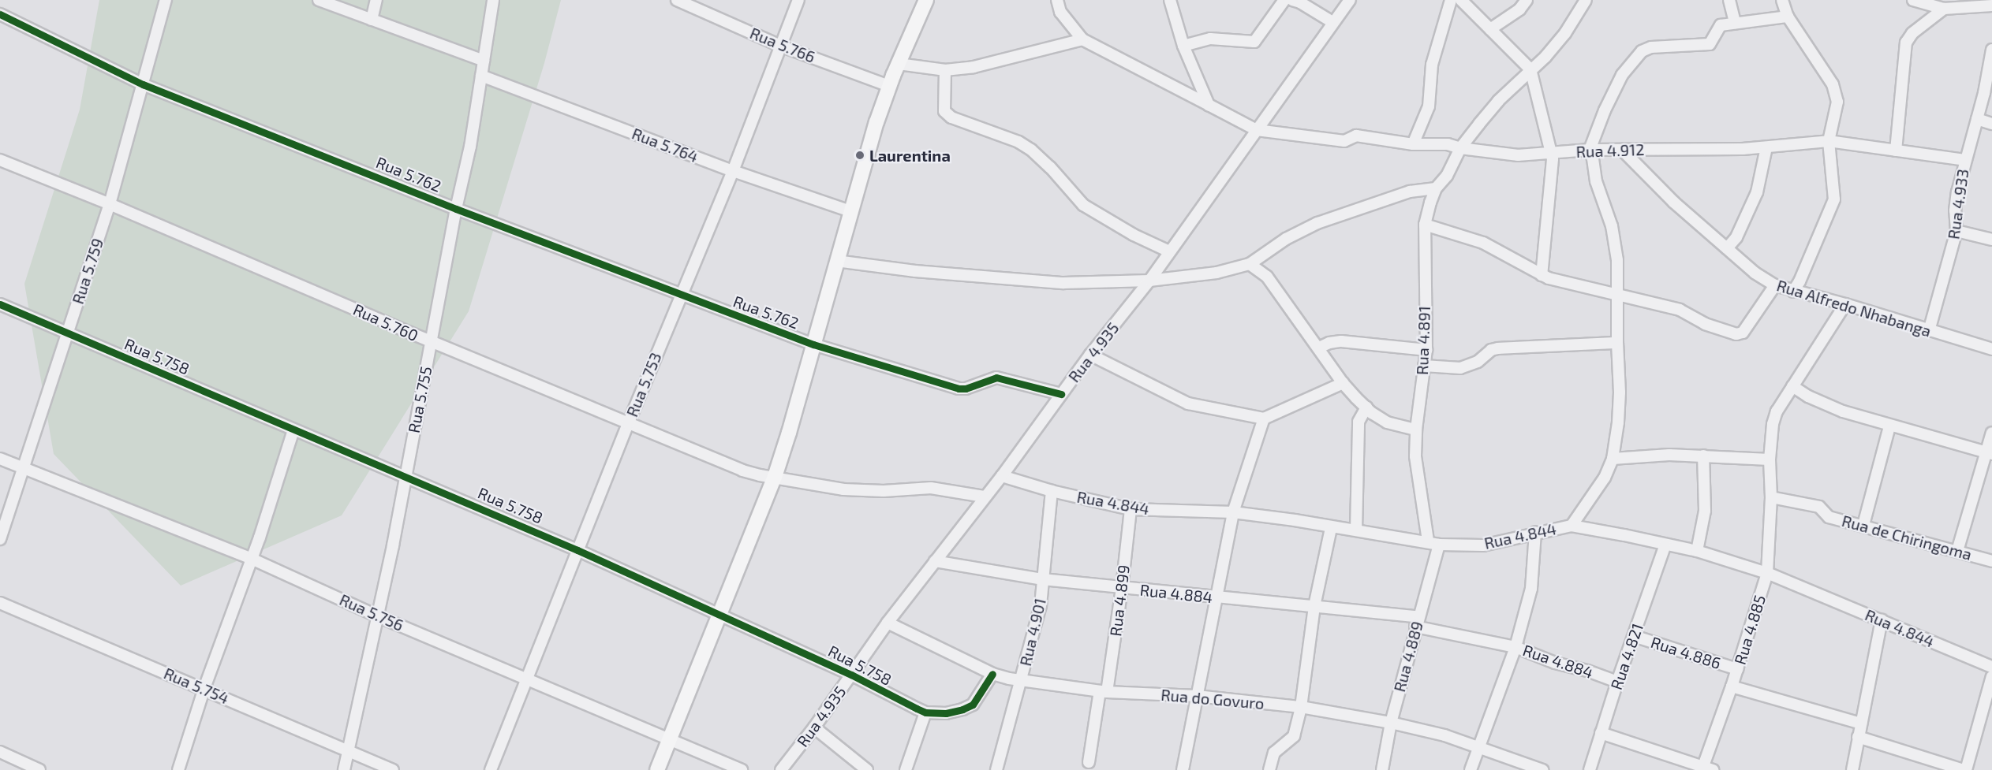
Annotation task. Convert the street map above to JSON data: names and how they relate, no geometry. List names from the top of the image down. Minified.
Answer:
{"streets":{"street":["Rua 5.766","Rua 5.764","Rua 4.912","Rua 5.762","Rua 4.933","Rua 5.759","Rua Alfredo Nhabanga","Rua 5.760","Rua 4.891","Rua 4.935","Rua 5.758","Rua 5.753","Rua 5.755","Rua 4.844","Rua de Chiringoma","Rua 4.884","Rua 4.899","Rua 5.756","Rua 4.885","Rua 4.901","Rua 4.886","Rua 4.889","Rua 4.821","Rua 5.754","Rua do Govuro"]},"crossings":[["Rua 5.766","Rua 5.753"],["Rua 5.764","Rua 5.753"],["Rua 5.764","Rua 5.755"],["Rua 4.912","Rua 4.933"],["Rua 4.912","Rua Alfredo Nhabanga"],["Rua 4.912","Rua 4.891"],["Rua 4.912","Rua 4.935"],["Rua 5.762","Rua 5.759"],["Rua 5.762","Rua 4.935"],["Rua 5.762","Rua 5.753"],["Rua 5.762","Rua 5.755"],["Rua 4.933","Rua Alfredo Nhabanga"],["Rua 5.759","Rua 5.760"],["Rua 5.759","Rua 5.758"],["Rua 5.759","Rua 5.756"],["Rua Alfredo Nhabanga","Rua 4.885"],["Rua 5.760","Rua 4.935"],["Rua 5.760","Rua 5.753"],["Rua 5.760","Rua 5.755"],["Rua 4.891","Rua 4.844"],["Rua 4.891","Rua 4.889"],["Rua 4.935","Rua 5.758"],["Rua 4.935","Rua 4.844"],["Rua 4.935","Rua 4.884"],["Rua 4.935","Rua do Govuro"],["Rua 5.758","Rua 5.753"],["Rua 5.758","Rua 5.755"],["Rua 5.758","Rua do Govuro"],["Rua 5.753","Rua 5.756"],["Rua 5.755","Rua 5.756"],["Rua 5.755","Rua 5.754"],["Rua 4.844","Rua 4.899"],["Rua 4.844","Rua 4.885"],["Rua 4.844","Rua 4.901"],["Rua 4.844","Rua 4.889"],["Rua 4.844","Rua 4.821"],["Rua de Chiringoma","Rua 4.885"],["Rua 4.884","Rua 4.899"],["Rua 4.884","Rua 4.901"],["Rua 4.884","Rua 4.889"],["Rua 4.884","Rua 4.821"],["Rua 4.899","Rua do Govuro"],["Rua 4.885","Rua 4.886"],["Rua 4.901","Rua do Govuro"],["Rua 4.886","Rua 4.821"],["Rua 4.889","Rua do Govuro"]],"places":["Laurentina"]}
